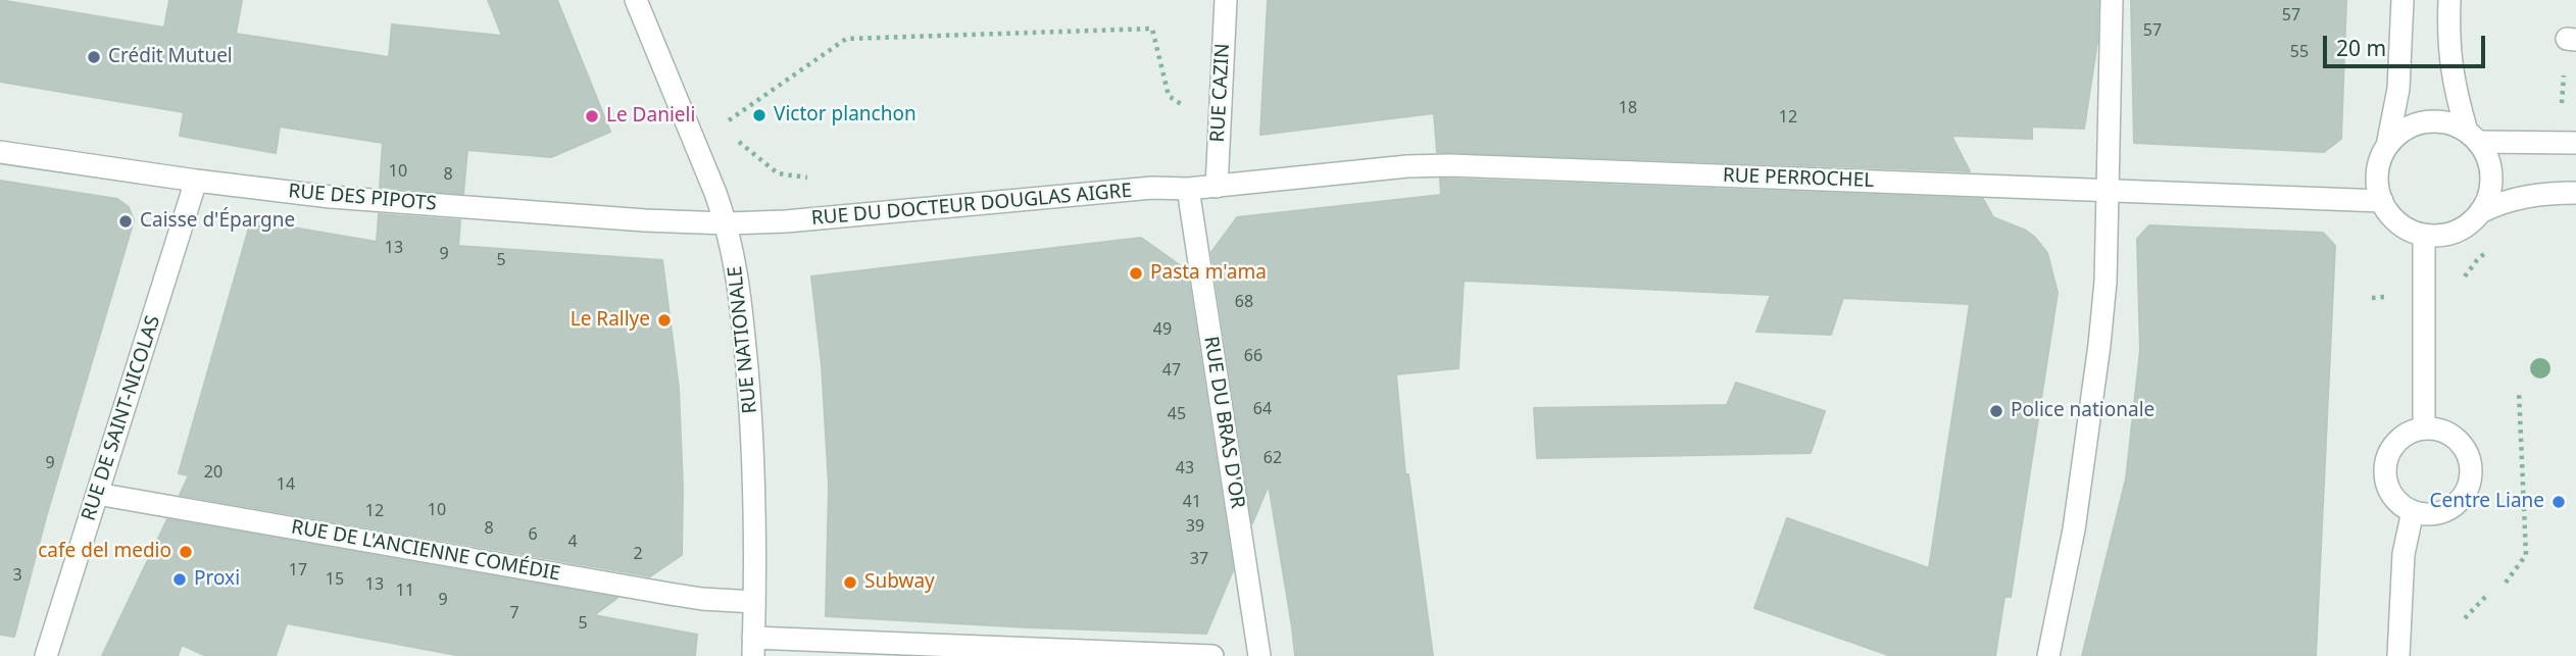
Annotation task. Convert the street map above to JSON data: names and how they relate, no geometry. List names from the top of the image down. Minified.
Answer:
{"streets":{"street":["RUE CAZIN","RUE PERROCHEL","RUE DES PIPOTS","RUE DU DOCTEUR DOUGLAS AIGRE","RUE NATIONALE","RUE DE SAINT-NICOLAS","RUE DU BRAS D'OR","RUE DE L'ANCIENNE COMÉDIE"]},"crossings":[["RUE CAZIN","RUE PERROCHEL"],["RUE CAZIN","RUE DU DOCTEUR DOUGLAS AIGRE"],["RUE PERROCHEL","RUE DU DOCTEUR DOUGLAS AIGRE"],["RUE DES PIPOTS","RUE DU DOCTEUR DOUGLAS AIGRE"],["RUE DES PIPOTS","RUE NATIONALE"],["RUE DES PIPOTS","RUE DE SAINT-NICOLAS"],["RUE DU DOCTEUR DOUGLAS AIGRE","RUE NATIONALE"],["RUE DU DOCTEUR DOUGLAS AIGRE","RUE DU BRAS D'OR"],["RUE NATIONALE","RUE DE L'ANCIENNE COMÉDIE"],["RUE DE SAINT-NICOLAS","RUE DE L'ANCIENNE COMÉDIE"]],"places":["Crédit Mutuel","Victor planchon","Le Danieli","Caisse d'Épargne","Pasta m'ama","Le Rallye","Police nationale","Centre Liane","cafe del medio","Proxi","Subway"],"house_numbers":["57","57","55","18","12","10","8","13","9","5","68","49","66","47","64","45","62","9","43","20","14","41","10","12","39","8","6","4","2","37","17","3","15","13","11","9","7","5"],"scale_bar":"20 m"}
